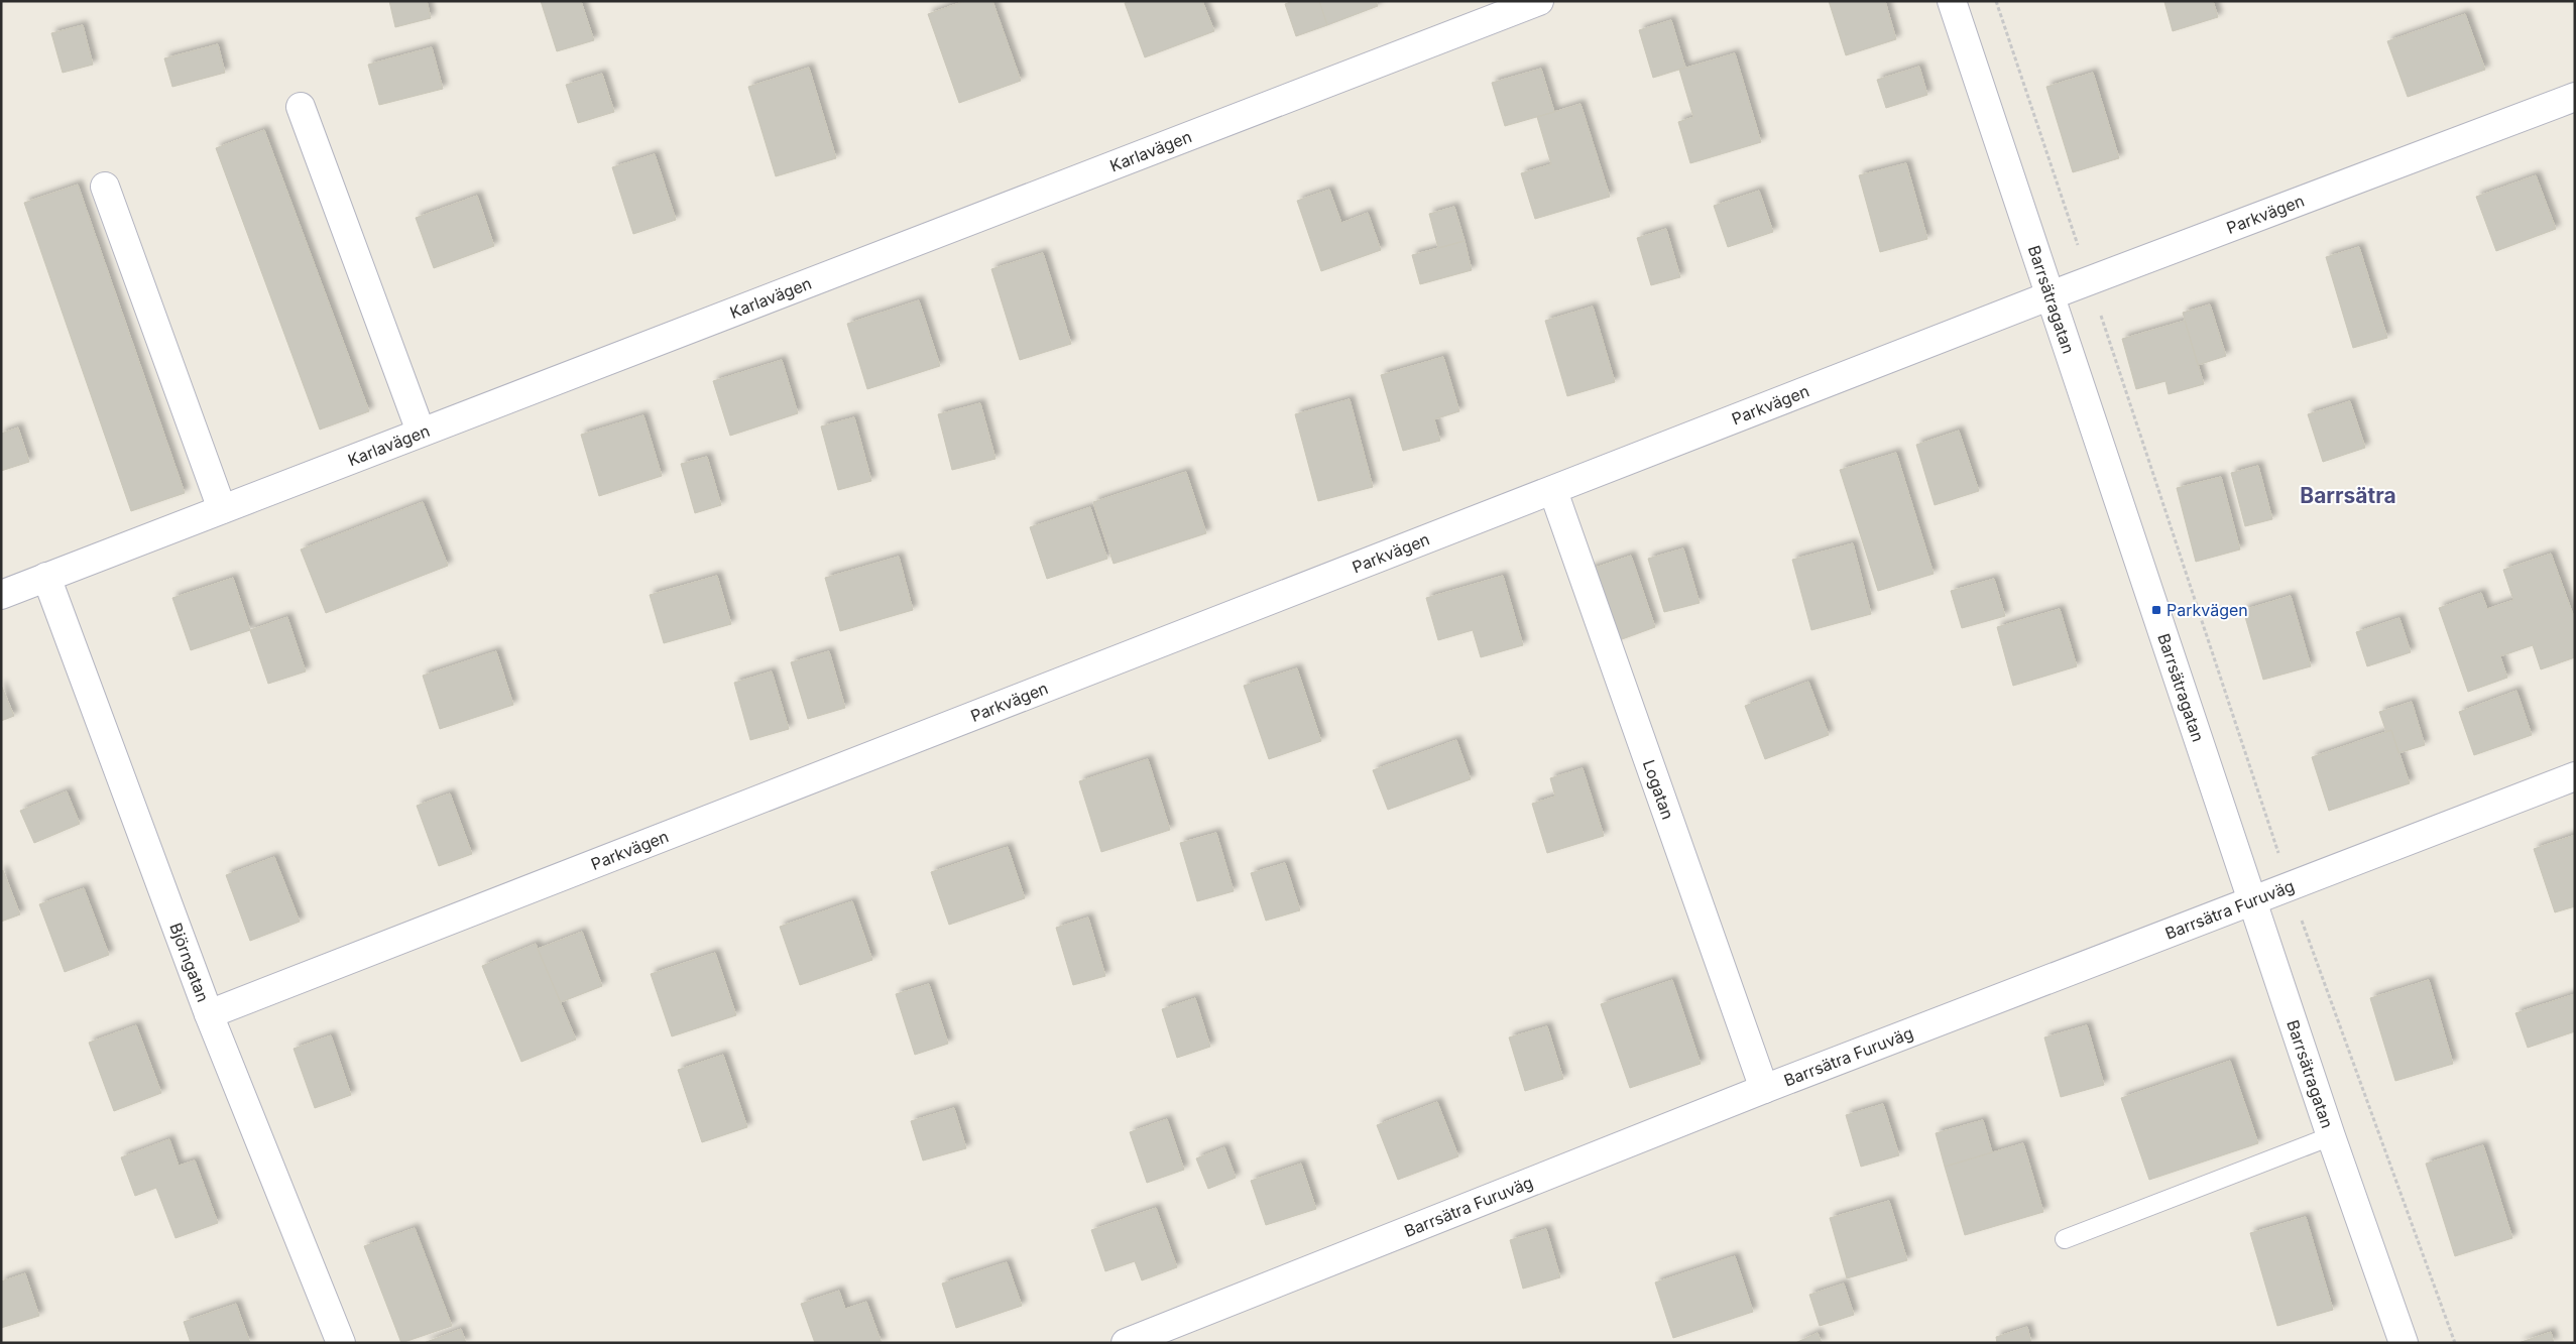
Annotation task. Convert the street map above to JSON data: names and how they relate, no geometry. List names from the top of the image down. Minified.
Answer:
{"streets":{"street":["Karlavägen","Parkvägen","Barrsätragatan","Logatan","Barrsätra Furuväg","Björngatan"]},"crossings":[["Karlavägen","Björngatan"],["Parkvägen","Barrsätragatan"],["Parkvägen","Logatan"],["Parkvägen","Björngatan"],["Barrsätragatan","Barrsätra Furuväg"],["Logatan","Barrsätra Furuväg"]],"districts":["Barrsätra"],"places":{"transit":["Parkvägen"]}}
